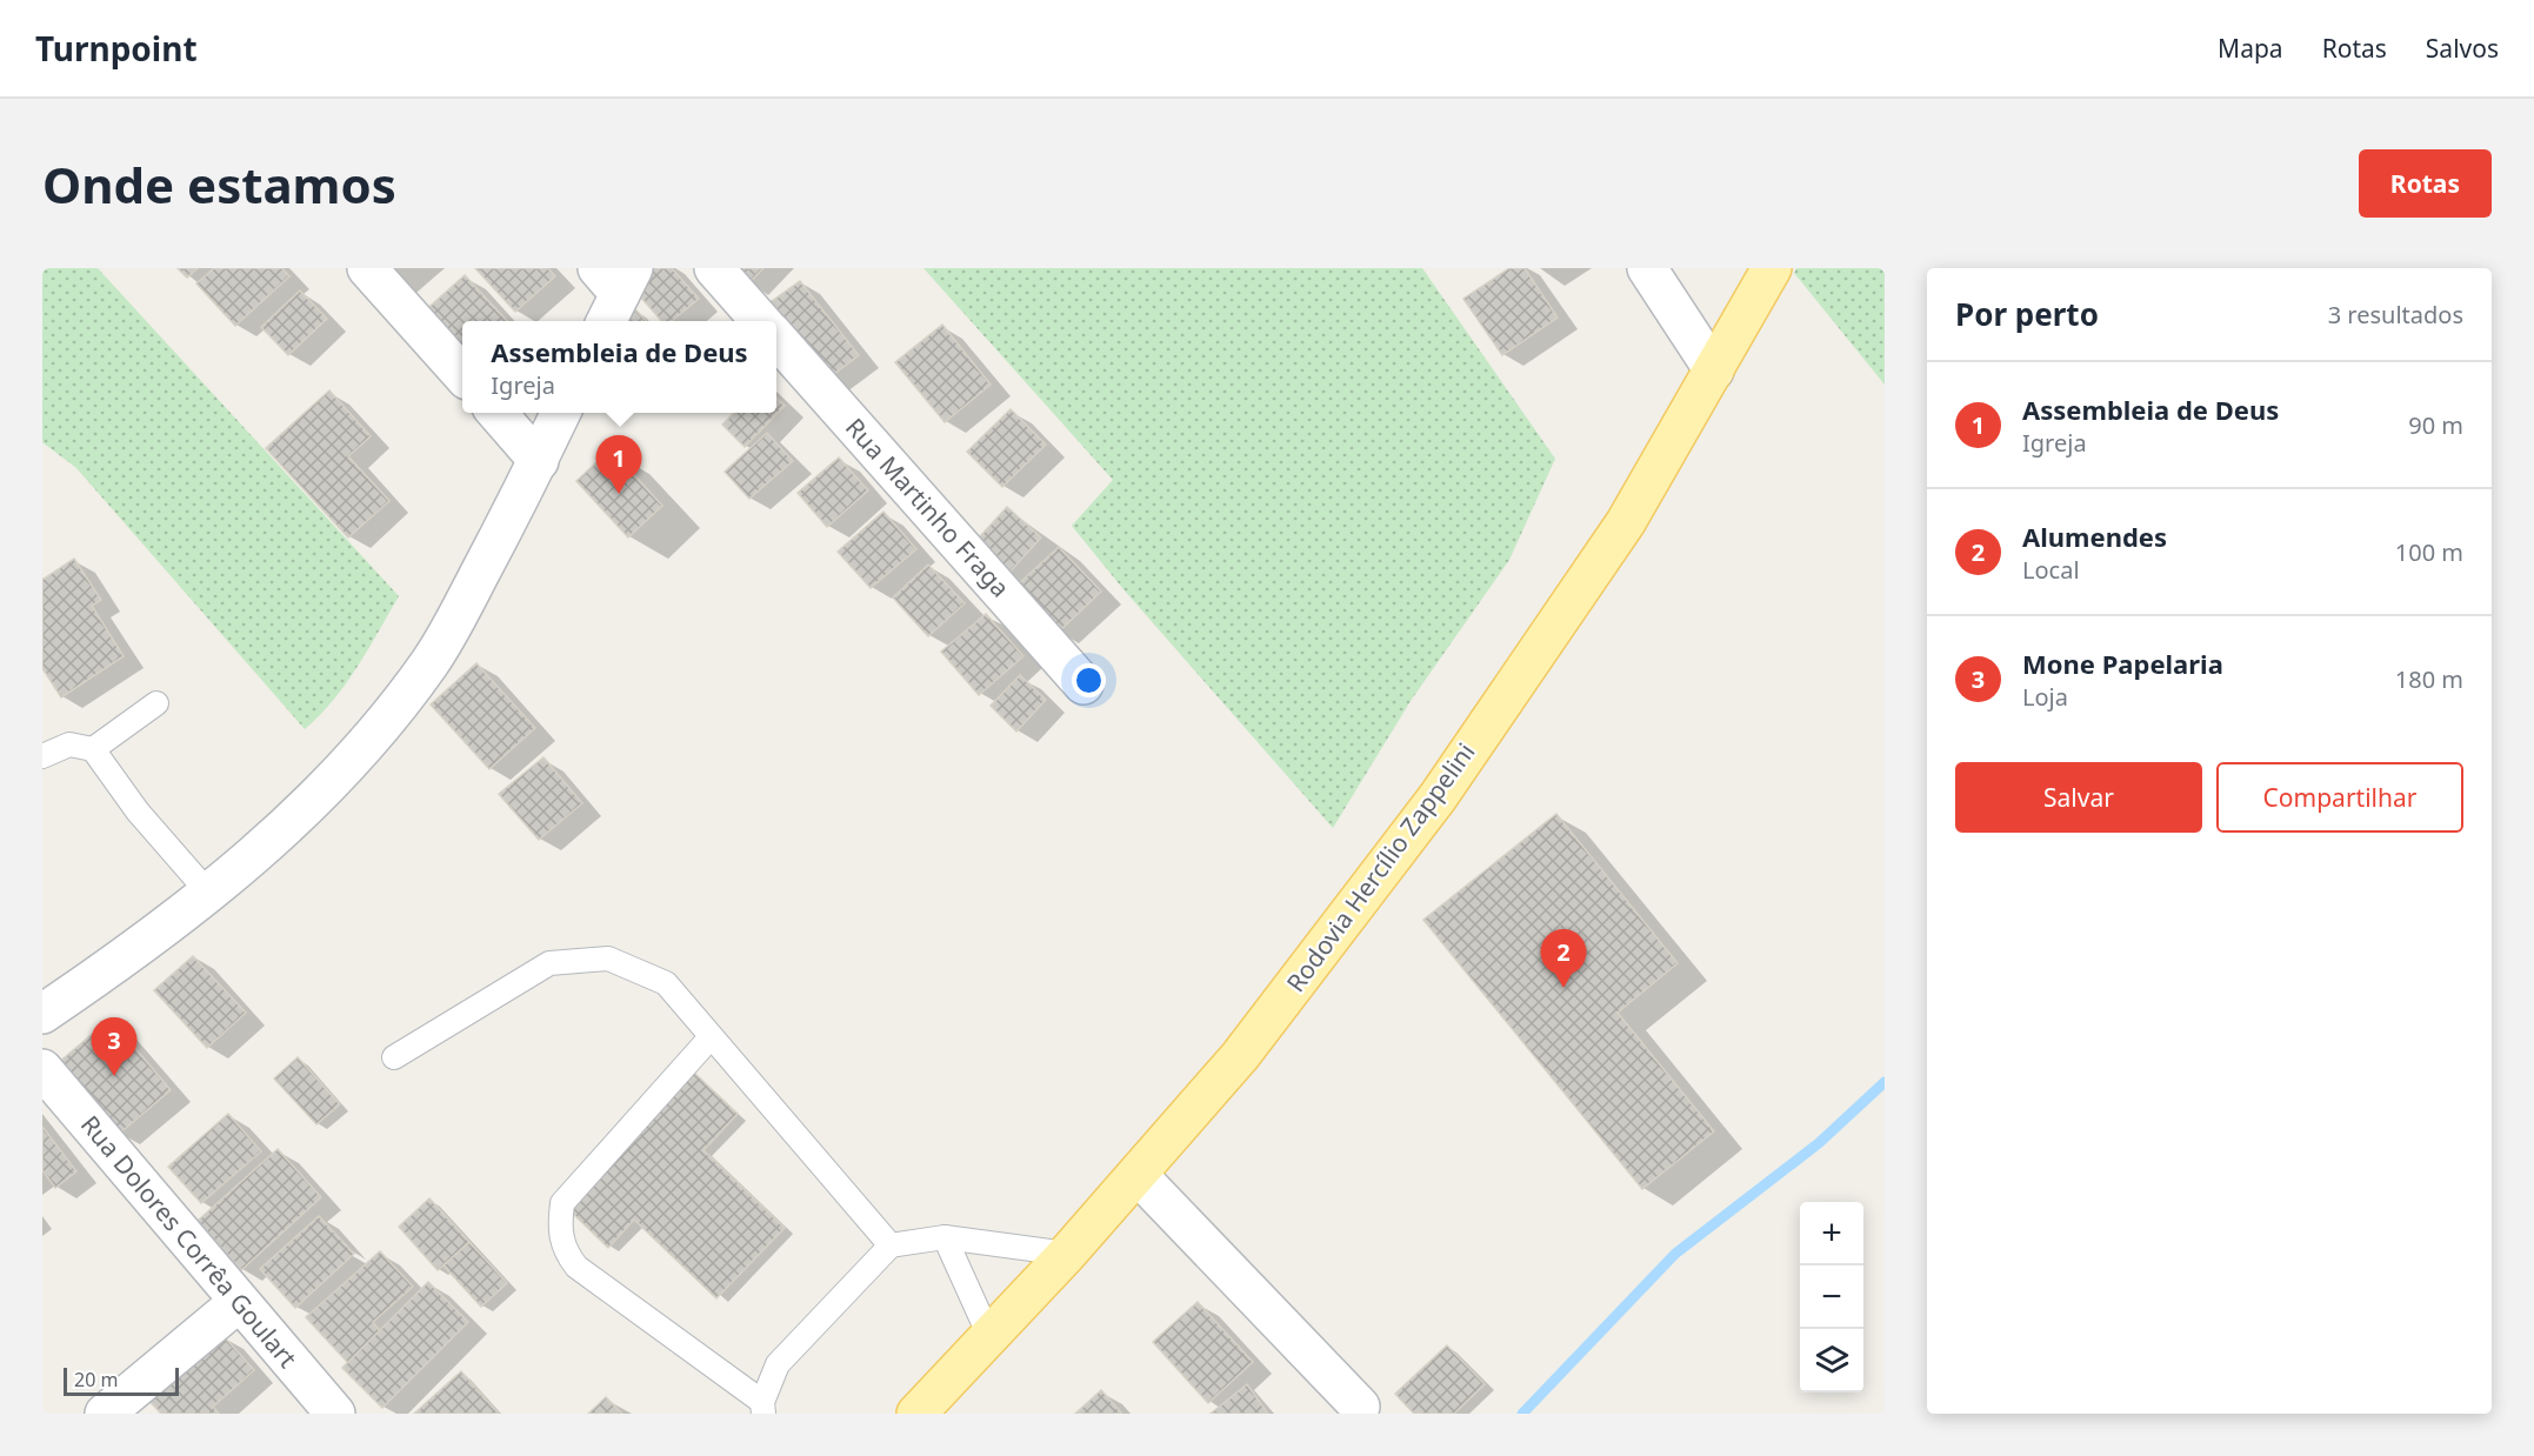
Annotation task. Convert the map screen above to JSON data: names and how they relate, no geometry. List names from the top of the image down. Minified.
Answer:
{"streets":{"main road":["Rodovia Hercílio Zappelini"],"street":["Rua Martinho Fraga","Rua Dolores Corrêa Goulart"]},"scale_bar":"20 m","page":{"header":"Turnpoint","nav":["Mapa","Rotas","Salvos"],"buttons":["Rotas",["Salvar","Compartilhar"]],"title":"Onde estamos","heading":["Por perto","3 resultados"],"popup":["Assembleia de Deus","Igreja"],"list":[{"mark":"1","name":"Assembleia de Deus","note":"Igreja","value":"90 m"},{"mark":"2","name":"Alumendes","note":"Local","value":"100 m"},{"mark":"3","name":"Mone Papelaria","note":"Loja","value":"180 m"}],"pins":["1","2","3"],"map_buttons":["+","−"],"scale":"20 m"}}
